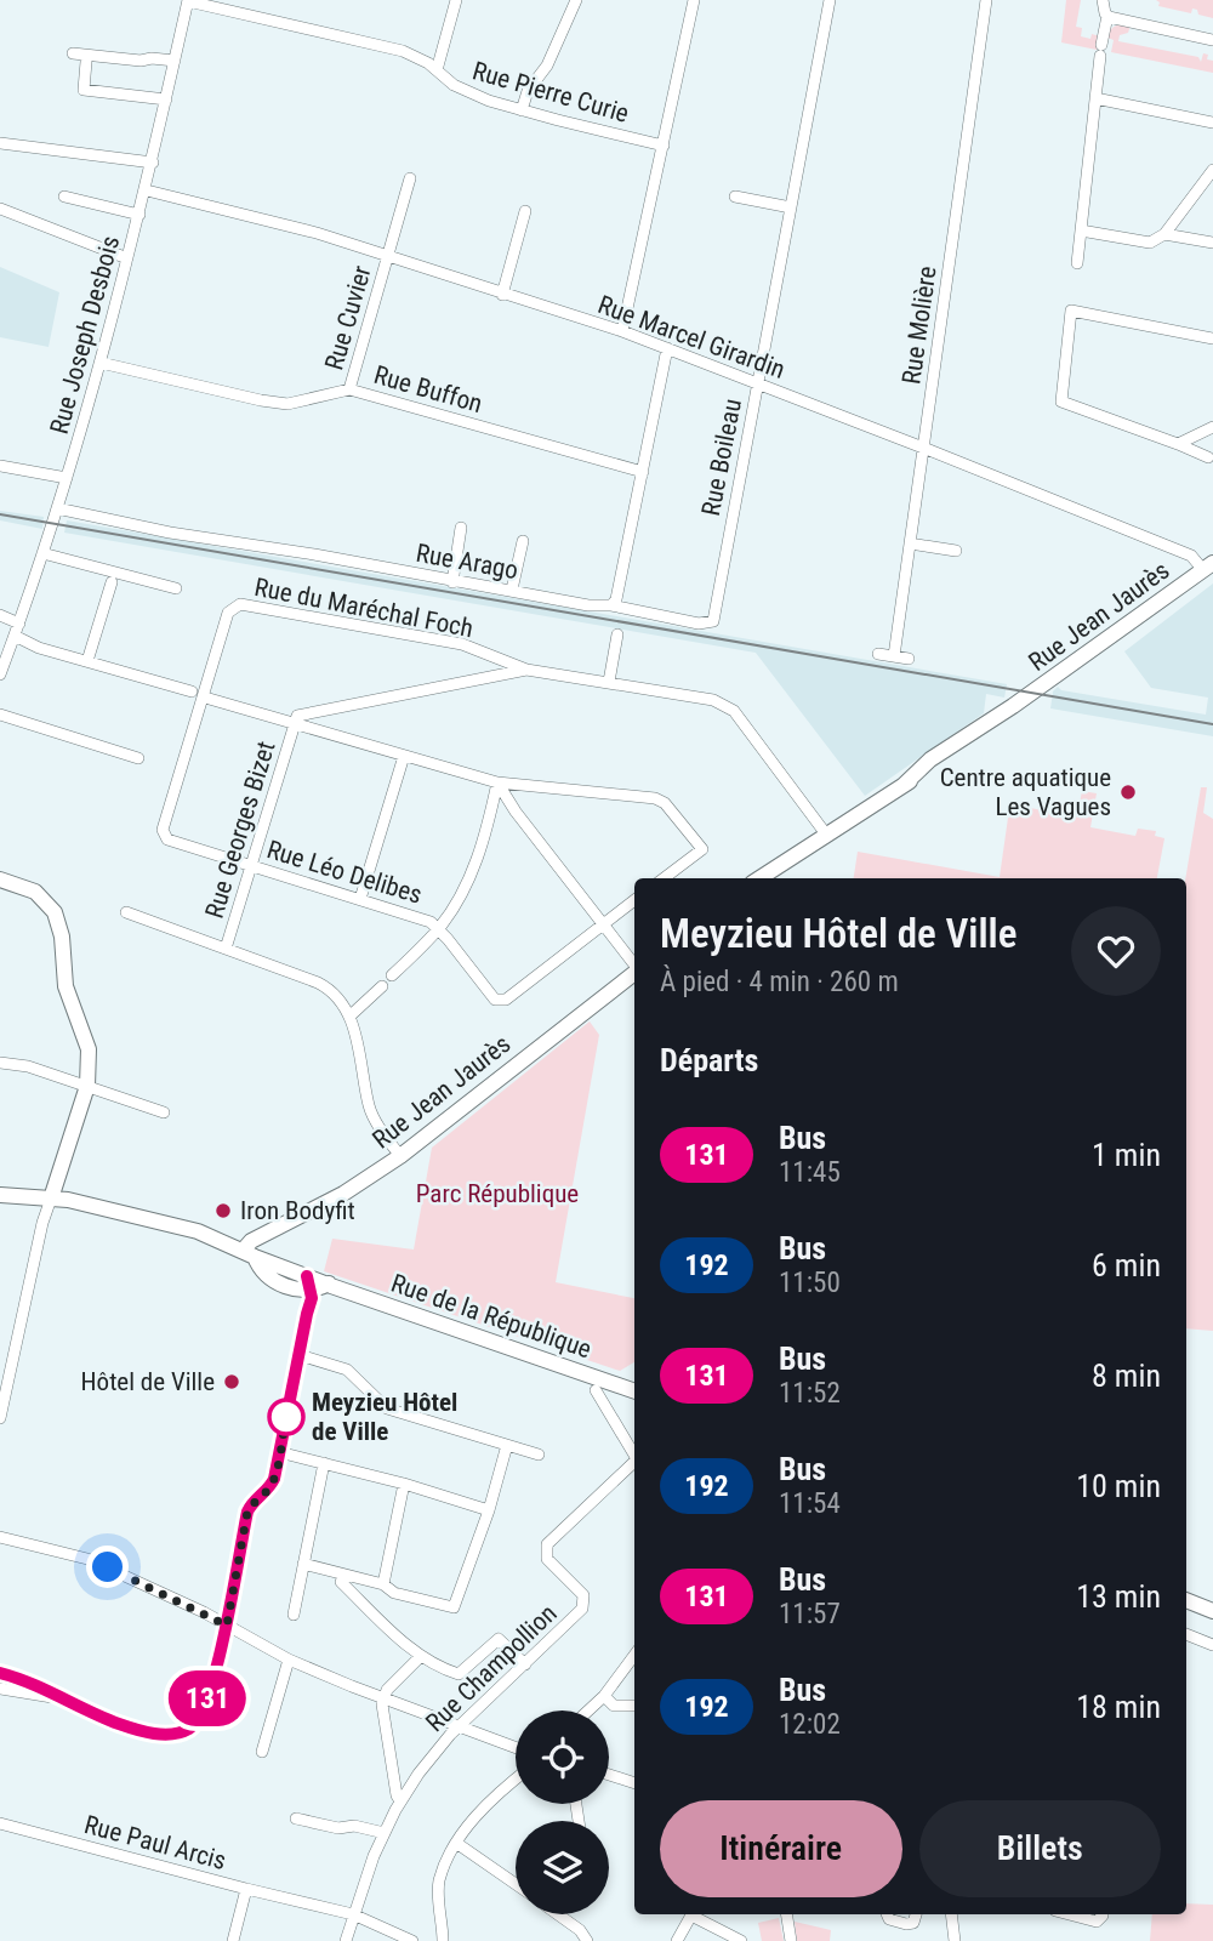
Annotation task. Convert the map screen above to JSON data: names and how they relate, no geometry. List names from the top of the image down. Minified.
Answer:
{"streets":{"main road":["Rue Jean Jaurès","Rue de la République"],"street":["Rue Pierre Curie","Rue Cuvier","Rue Molière","Rue Joseph Desbois","Rue Marcel Girardin","Rue Buffon","Rue Boileau","Rue Arago","Rue du Maréchal Foch","Rue Georges Bizet","Rue Léo Delibes","Rue Champollion","Rue Paul Arcis"]},"crossings":[["Rue Pierre Curie","Rue Joseph Desbois"],["Rue Cuvier","Rue Marcel Girardin"],["Rue Cuvier","Rue Buffon"],["Rue Molière","Rue Marcel Girardin"],["Rue Joseph Desbois","Rue Marcel Girardin"],["Rue Joseph Desbois","Rue Buffon"],["Rue Joseph Desbois","Rue Arago"],["Rue Marcel Girardin","Rue Boileau"],["Rue Marcel Girardin","Rue Jean Jaurès"],["Rue Boileau","Rue Arago"],["Rue du Maréchal Foch","Rue Léo Delibes"],["Rue Georges Bizet","Rue Léo Delibes"]],"parks":["Parc République"],"places":["Centre aquatique Les Vagues","Iron Bodyfit","Hôtel de Ville","Meyzieu Hôtel de Ville"],"lines":["bus line 131"],"page":{"on_map":"131","heading":[["Meyzieu Hôtel de Ville","À pied · 4 min · 260 m"],"Départs"],"list":[{"mark":"131","name":"Bus","note":"11:45","value":"1 min"},{"mark":"192","name":"Bus","note":"11:50","value":"6 min"},{"mark":"131","name":"Bus","note":"11:52","value":"8 min"},{"mark":"192","name":"Bus","note":"11:54","value":"10 min"},{"mark":"131","name":"Bus","note":"11:57","value":"13 min"},{"mark":"192","name":"Bus","note":"12:02","value":"18 min"}],"buttons":["Itinéraire","Billets"]}}
